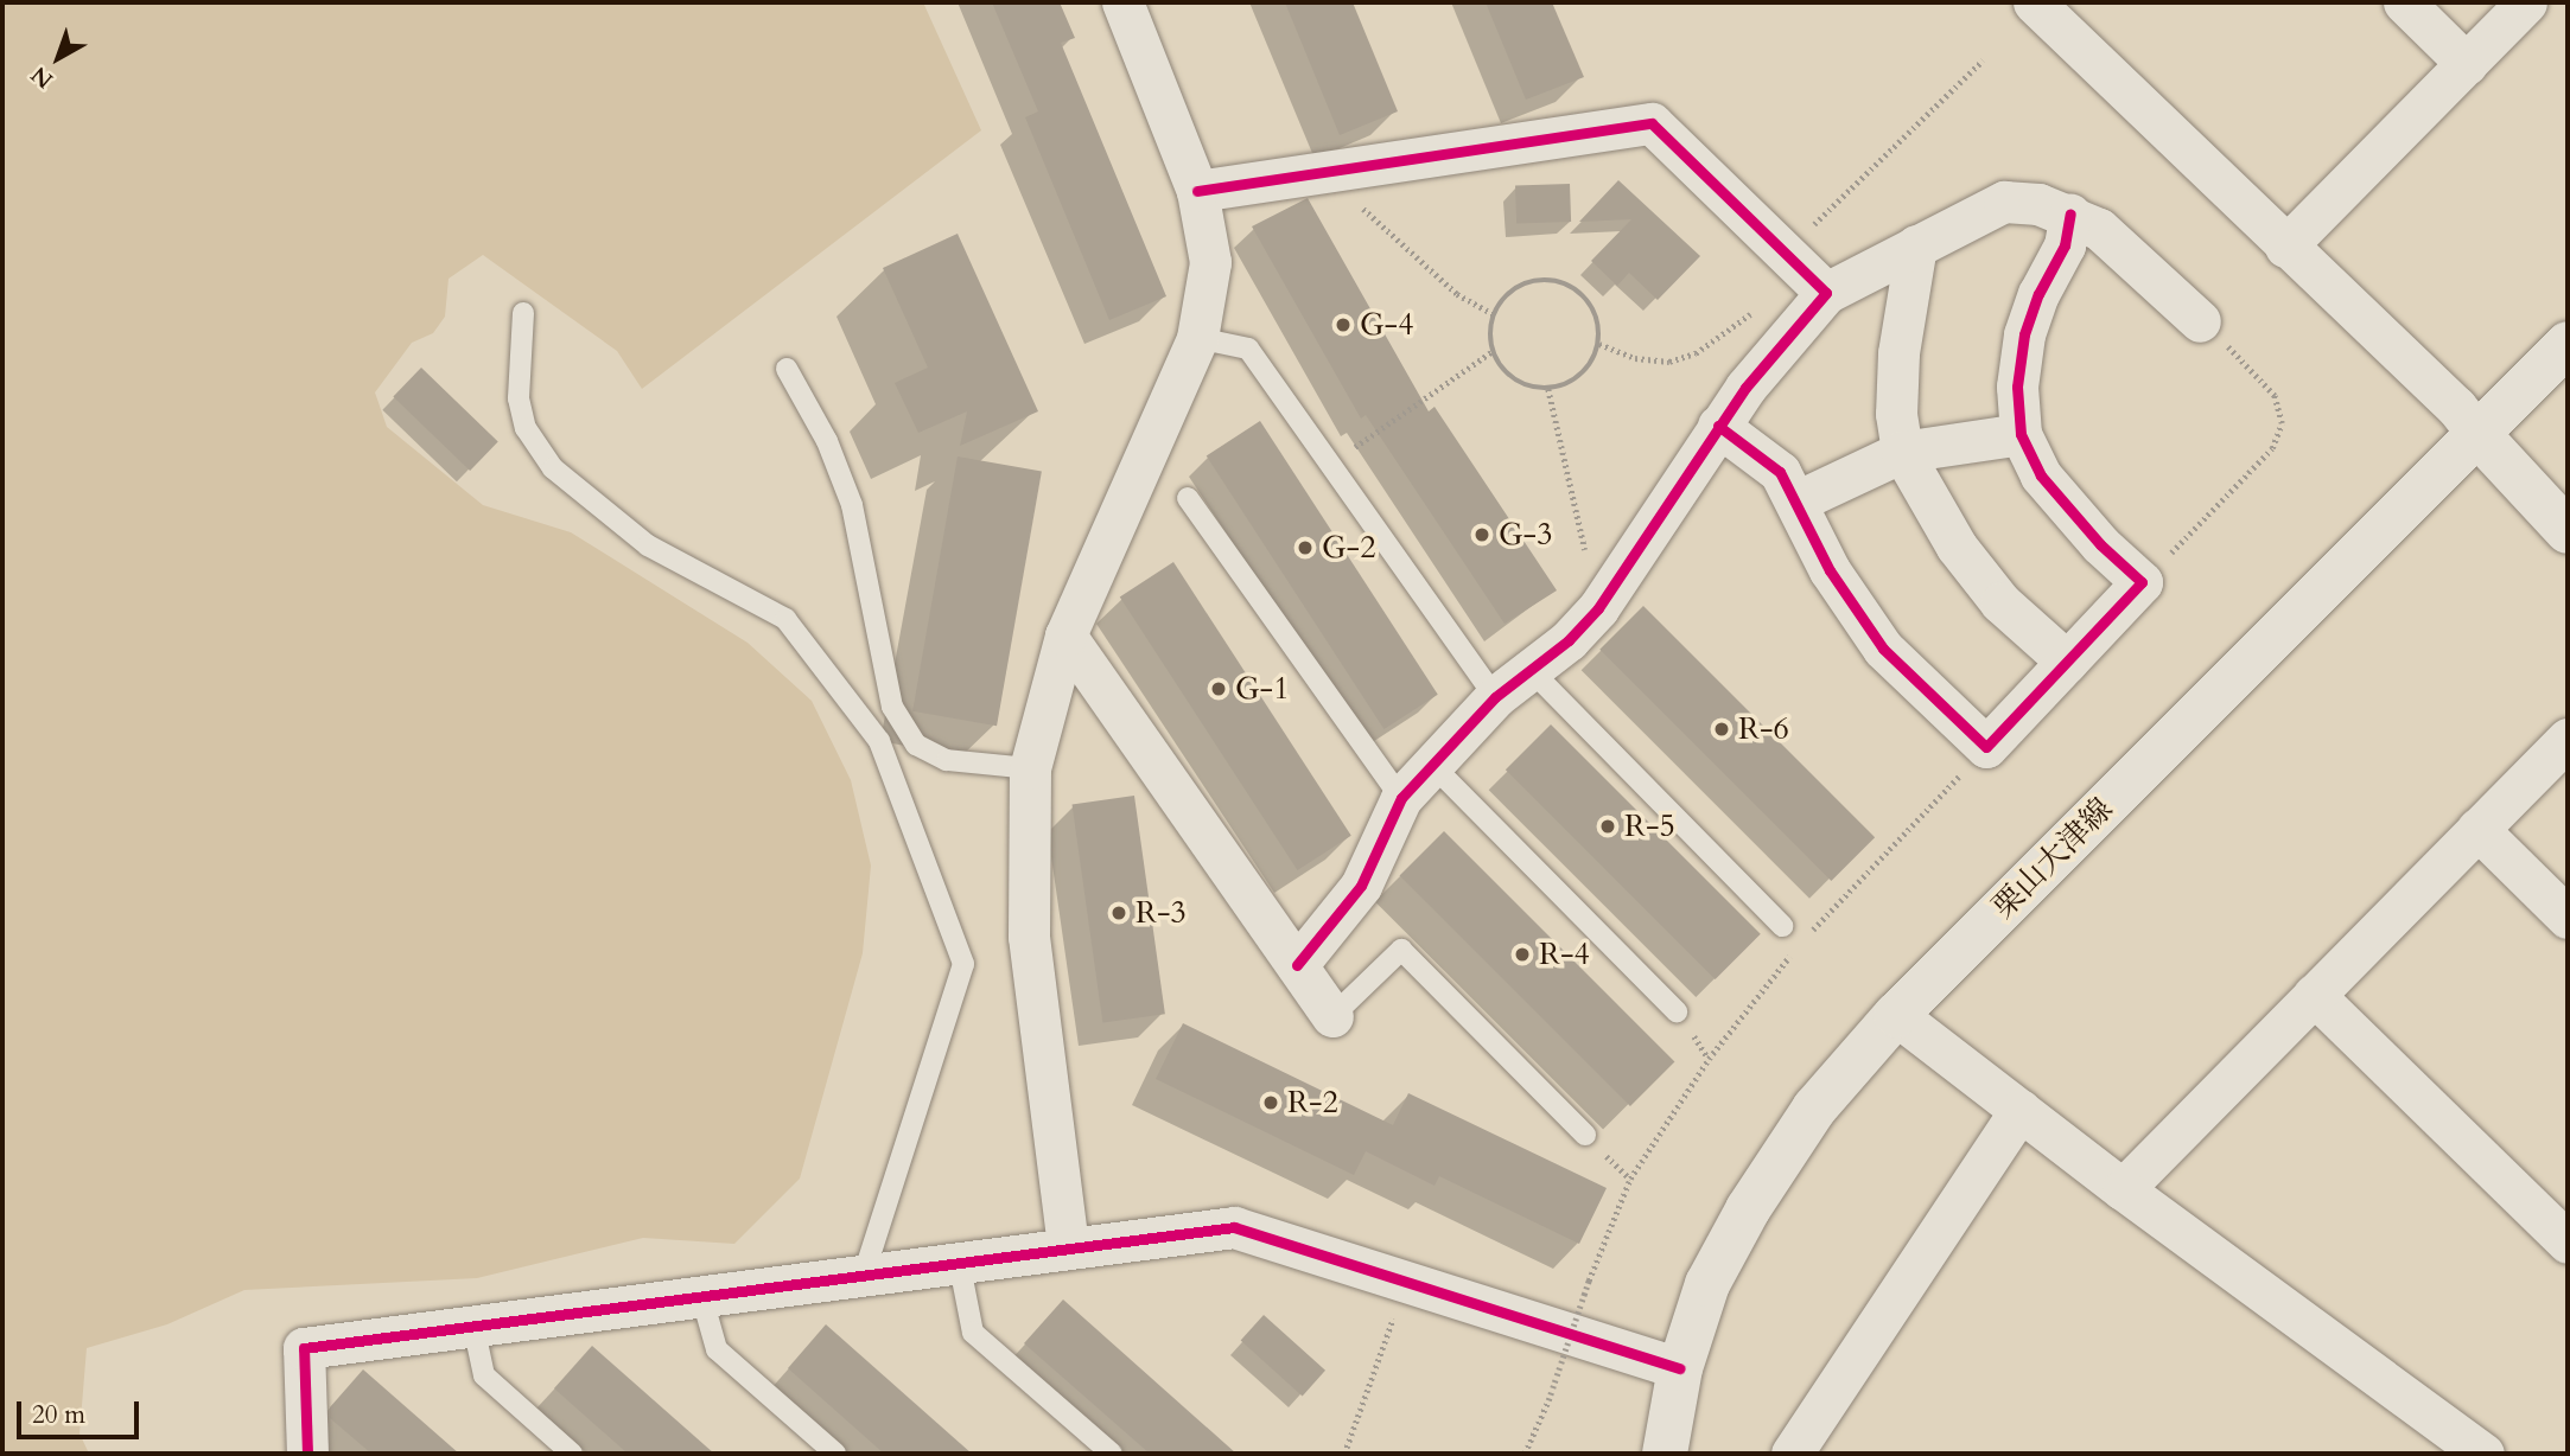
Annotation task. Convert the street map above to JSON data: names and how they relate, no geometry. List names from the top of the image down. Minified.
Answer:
{"streets":{"main road":["栗山大津線"]},"places":["G-4","G-3","G-2","G-1","R-6","R-5","R-3","R-4","R-2"],"scale_bar":"20 m","north":"bottom left"}
